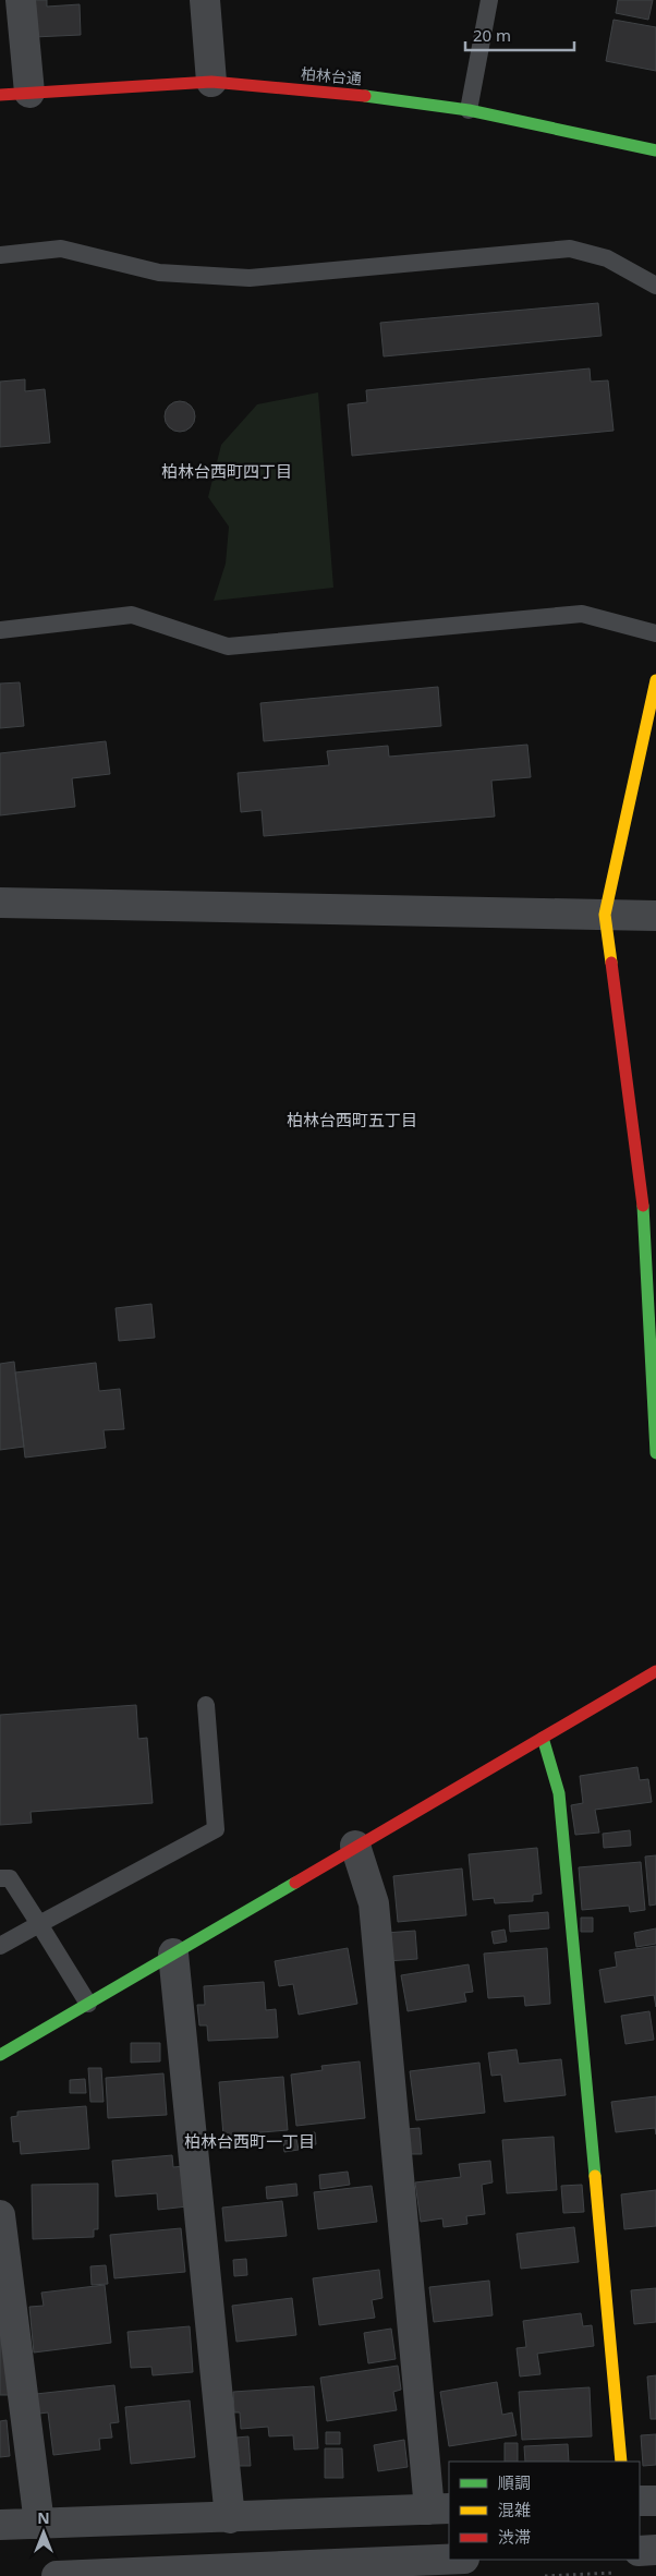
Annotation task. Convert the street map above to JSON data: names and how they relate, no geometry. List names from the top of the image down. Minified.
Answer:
{"streets":{"street":["柏林台通"]},"districts":["柏林台西町四丁目","柏林台西町五丁目","柏林台西町一丁目"],"legend":["順調","混雑","渋滞"],"scale_bar":"20 m","north":"top"}
